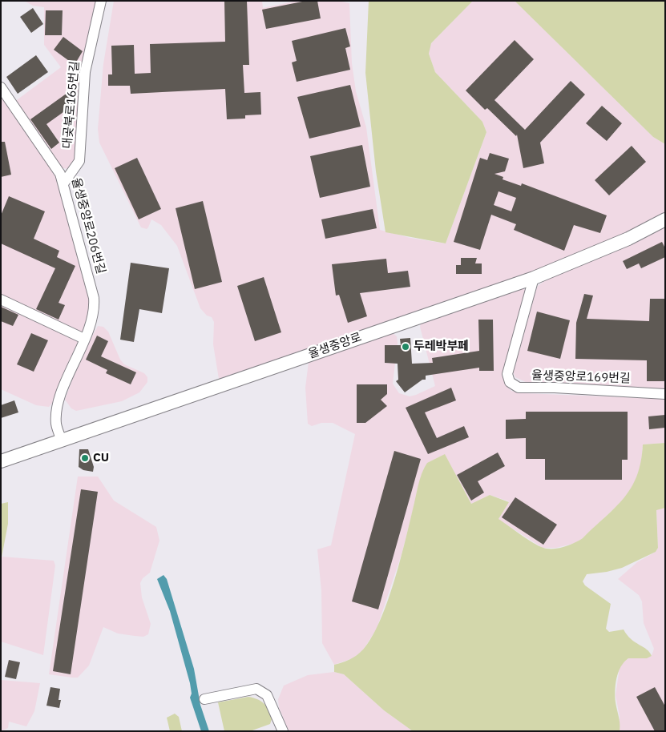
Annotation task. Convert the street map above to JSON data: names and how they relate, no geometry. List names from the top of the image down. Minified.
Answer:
{"streets":{"street":["대곶북로165번길","율생중앙로206번길","율생중앙로","율생중앙로169번길"]},"crossings":[["대곶북로165번길","율생중앙로206번길"],["율생중앙로206번길","율생중앙로"],["율생중앙로","율생중앙로169번길"]],"places":["두레박부페","CU"]}
